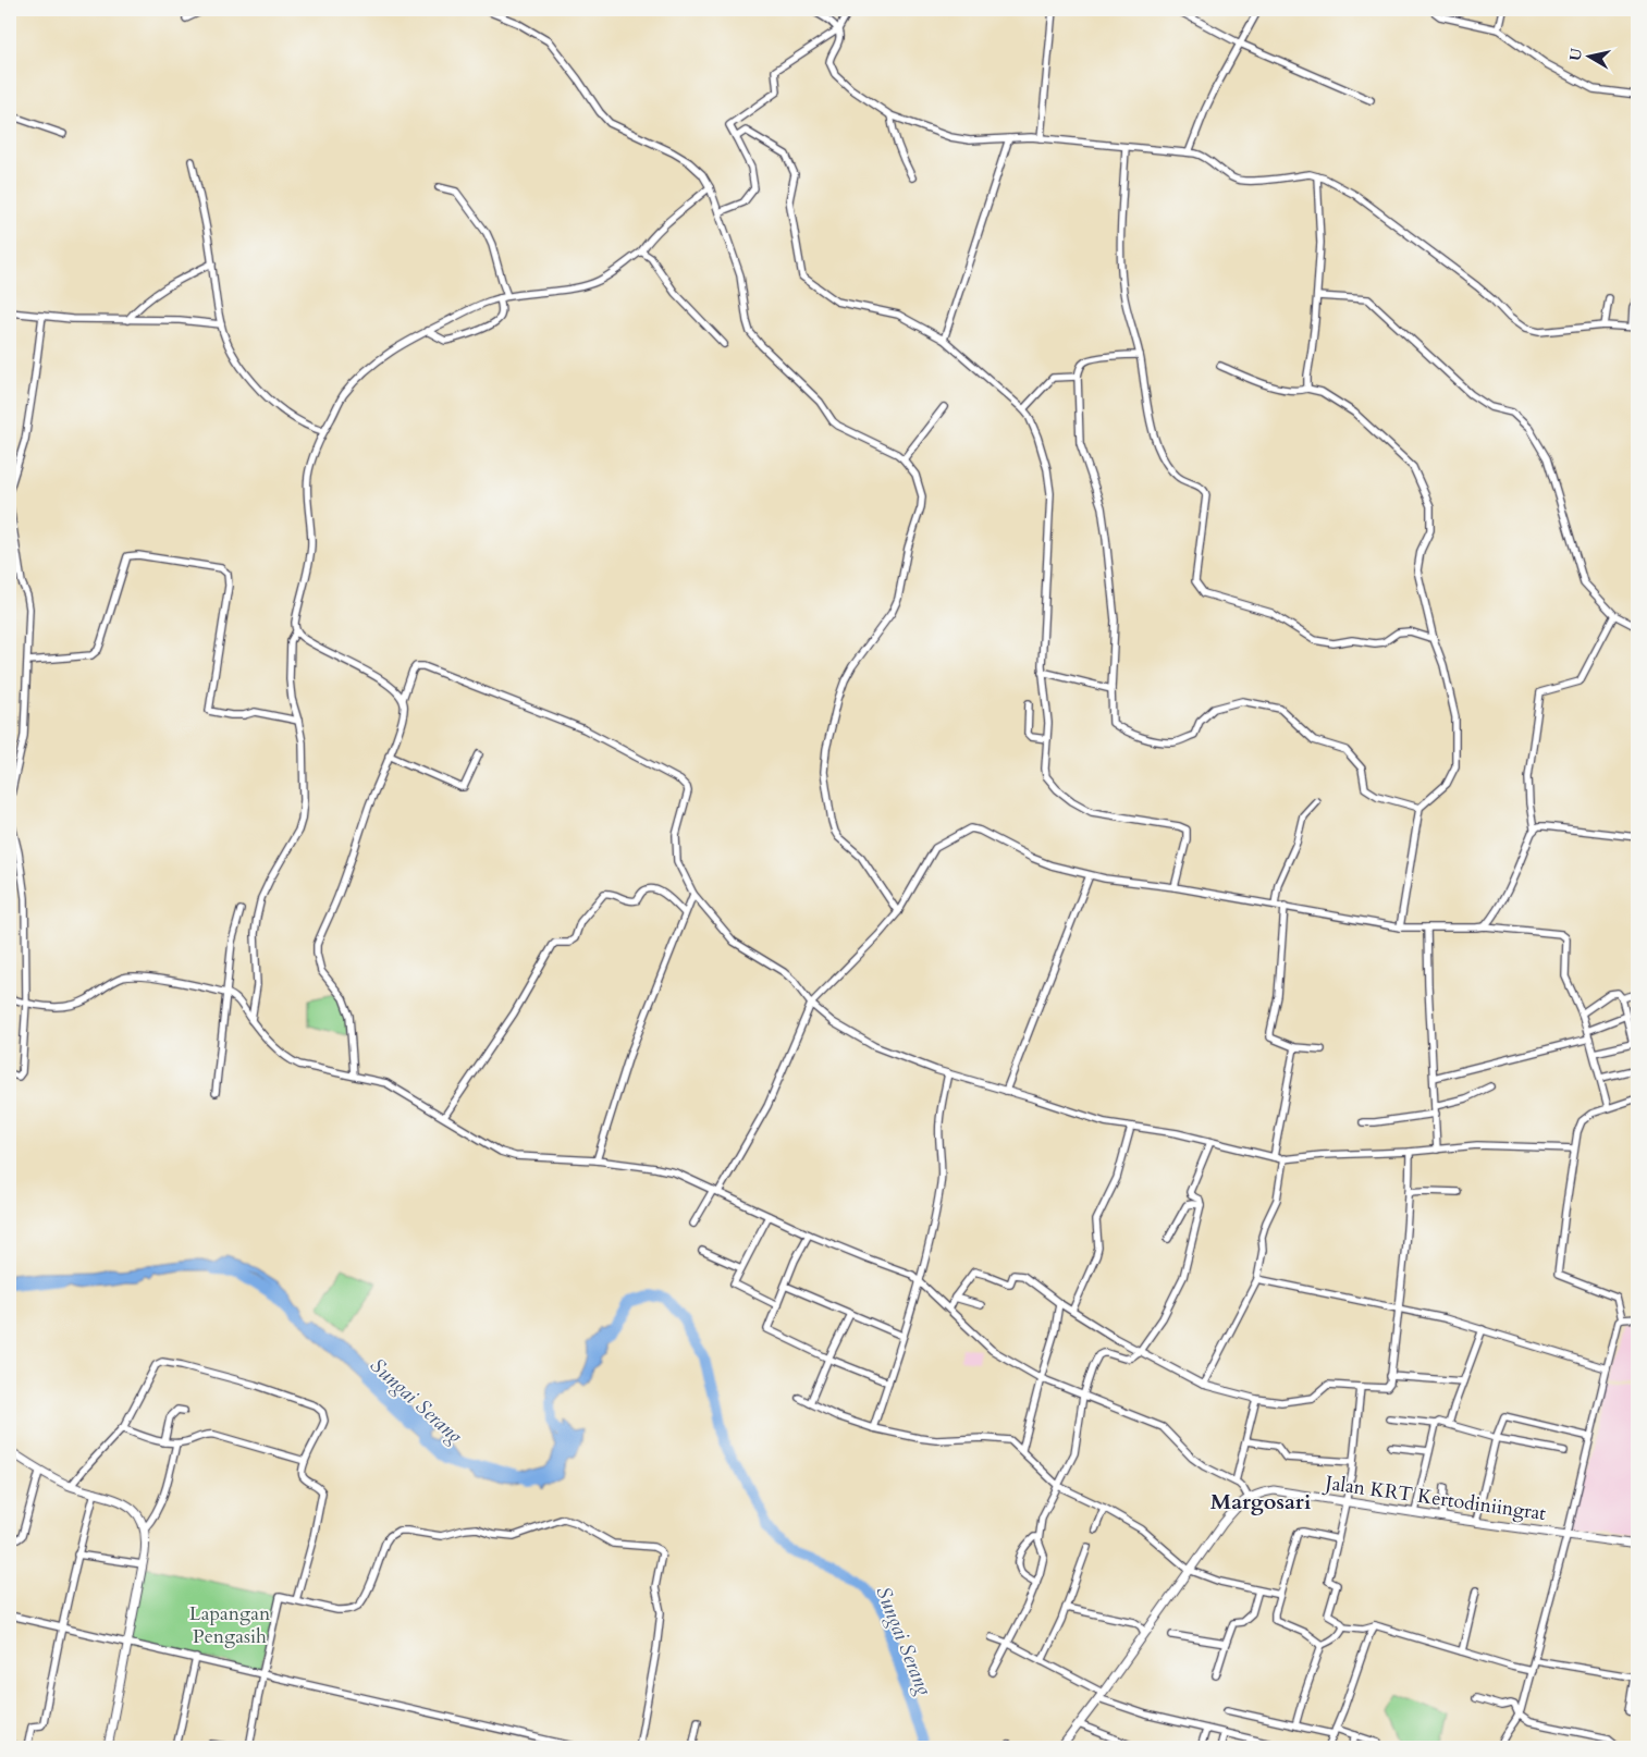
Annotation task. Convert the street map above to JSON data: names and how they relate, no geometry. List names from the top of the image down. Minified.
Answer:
{"streets":{"main road":["Jalan KRT Kertodiniingrat"]},"districts":["Margosari"],"water":["Sungai Serang"],"parks":["Lapangan Pengasih"],"north":"left"}
